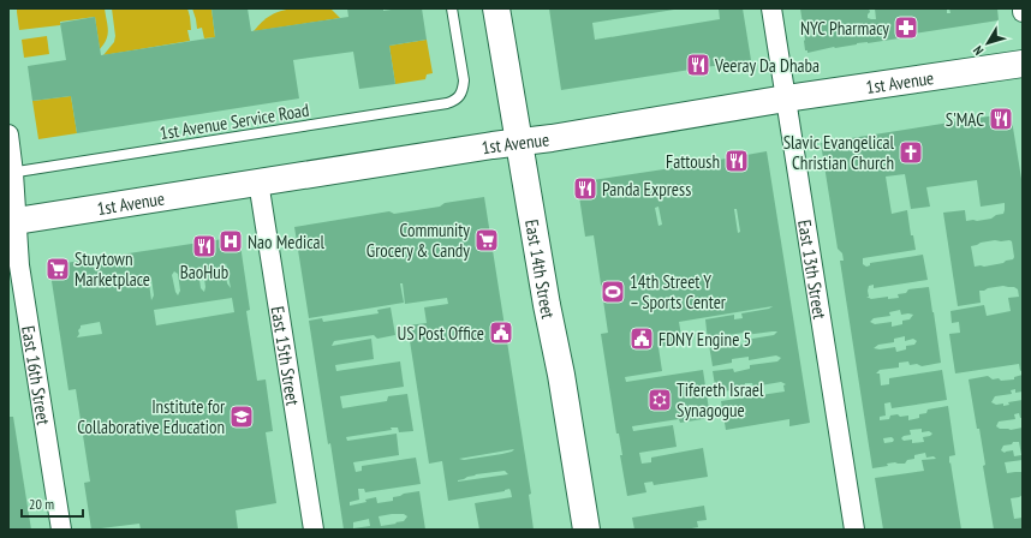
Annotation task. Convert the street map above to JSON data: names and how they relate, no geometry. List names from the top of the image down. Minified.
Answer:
{"streets":{"main road":["1st Avenue","East 14th Street"],"street":["East 13th Street","East 15th Street","East 16th Street"],"lane":["1st Avenue Service Road"]},"crossings":[["1st Avenue","East 14th Street"],["1st Avenue","East 13th Street"],["1st Avenue","East 15th Street"],["1st Avenue","East 16th Street"],["1st Avenue Service Road","East 16th Street"]],"places":{"pharmacy":["NYC Pharmacy"],"restaurant":["Veeray Da Dhaba","S'MAC","Fattoush","Panda Express","BaoHub"],"church":["Slavic Evangelical Christian Church"],"supermarket":["Community Grocery & Candy","Stuytown Marketplace"],"hospital":["Nao Medical"],"sports":["14th Street Y – Sports Center"],"public building":["US Post Office","FDNY Engine 5"],"synagogue":["Tifereth Israel Synagogue"],"school or university":["Institute for Collaborative Education"]},"scale_bar":"20 m","north":"bottom left"}
